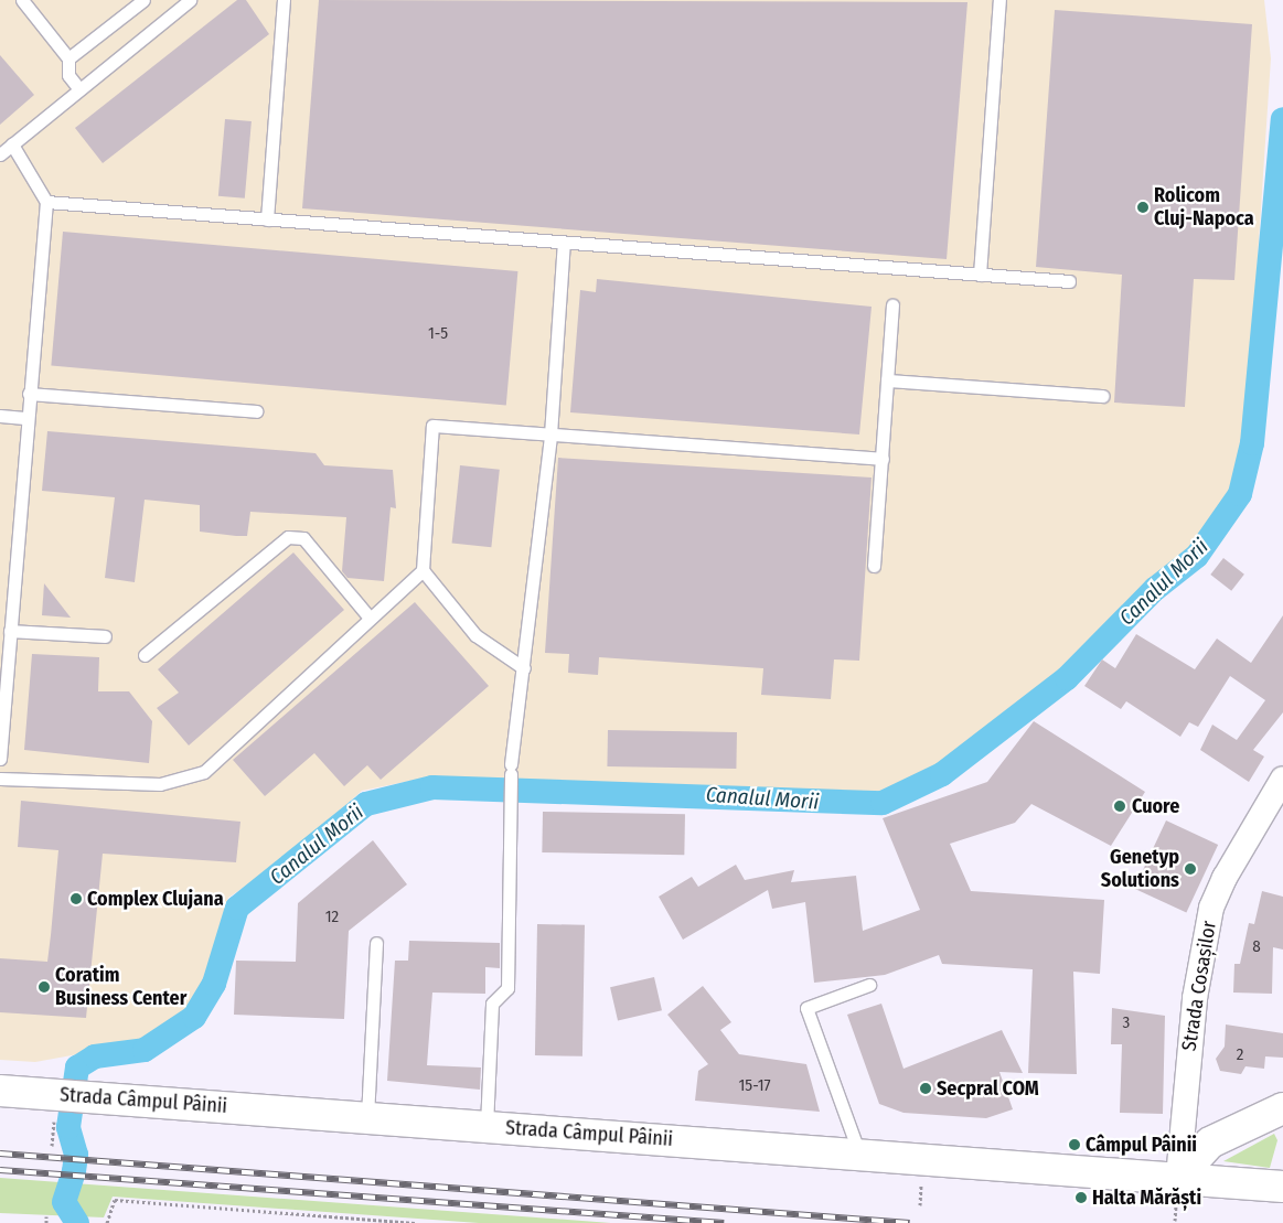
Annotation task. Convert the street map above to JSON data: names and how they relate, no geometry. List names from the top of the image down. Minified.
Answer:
{"streets":{"street":["Strada Cosașilor","Strada Câmpul Pâinii"]},"crossings":[["Strada Cosașilor","Strada Câmpul Pâinii"]],"water":["Canalul Morii"],"places":["Rolicom Cluj-Napoca","Cuore","Genetyp Solutions","Complex Clujana","Coratim Business Center","Secpral COM","Câmpul Pâinii","Halta Mărăști"],"house_numbers":["1-5","12","8","3","2","15-17"]}
